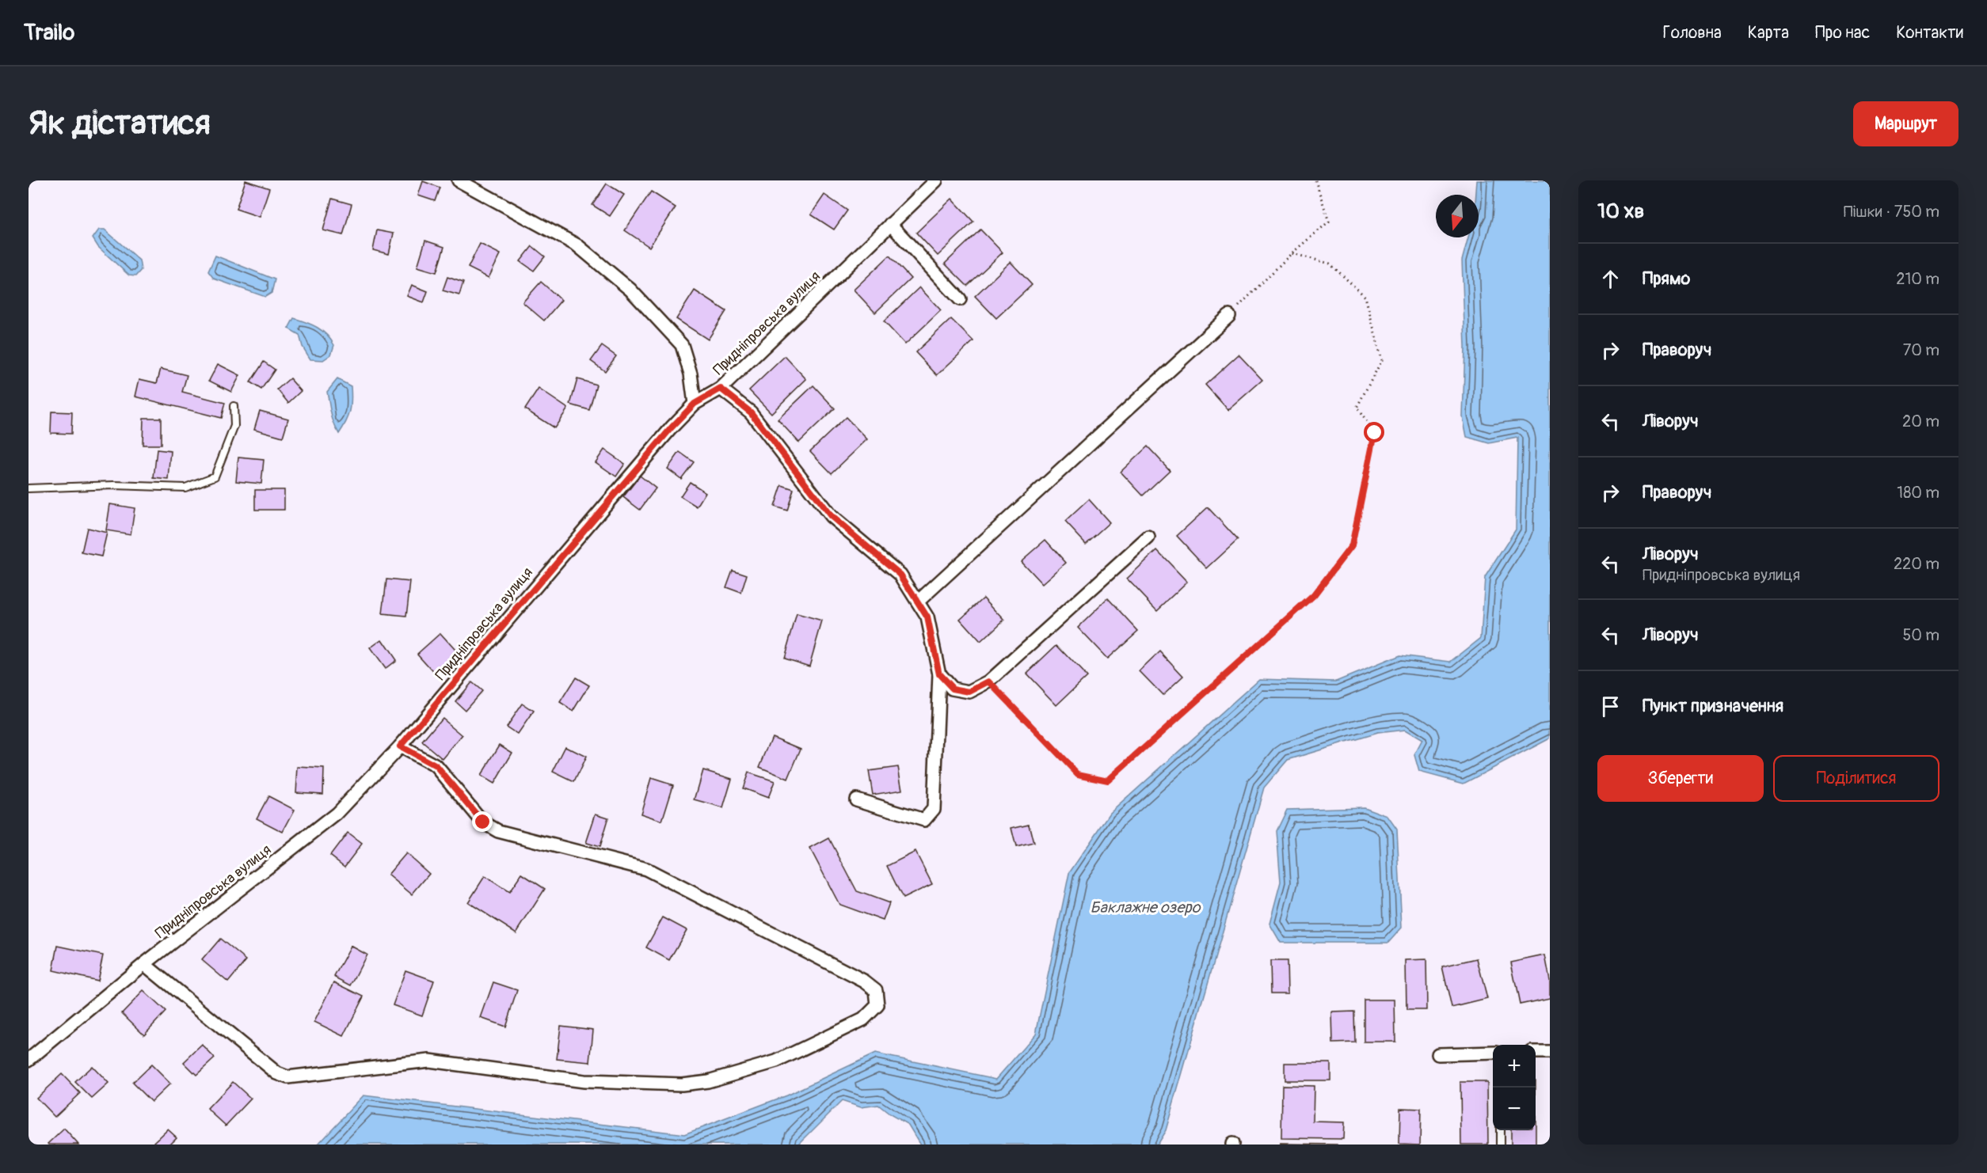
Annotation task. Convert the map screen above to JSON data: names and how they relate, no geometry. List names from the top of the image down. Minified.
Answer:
{"streets":{"street":["Придніпровська вулиця"]},"water":["Баклажне озеро"],"north":"bottom","page":{"header":"Trailo","nav":["Головна","Карта","Про нас","Контакти"],"buttons":["Маршрут",["Зберегти","Поділитися"]],"title":"Як дістатися","heading":["10 хв","Пішки · 750 m"],"list":[["Прямо","210 m"],["Праворуч","70 m"],["Ліворуч","20 m"],["Праворуч","180 m"],["Ліворуч","Придніпровська вулиця","220 m"],["Ліворуч","50 m"],"Пункт призначення"],"map_buttons":["+","−"]}}
